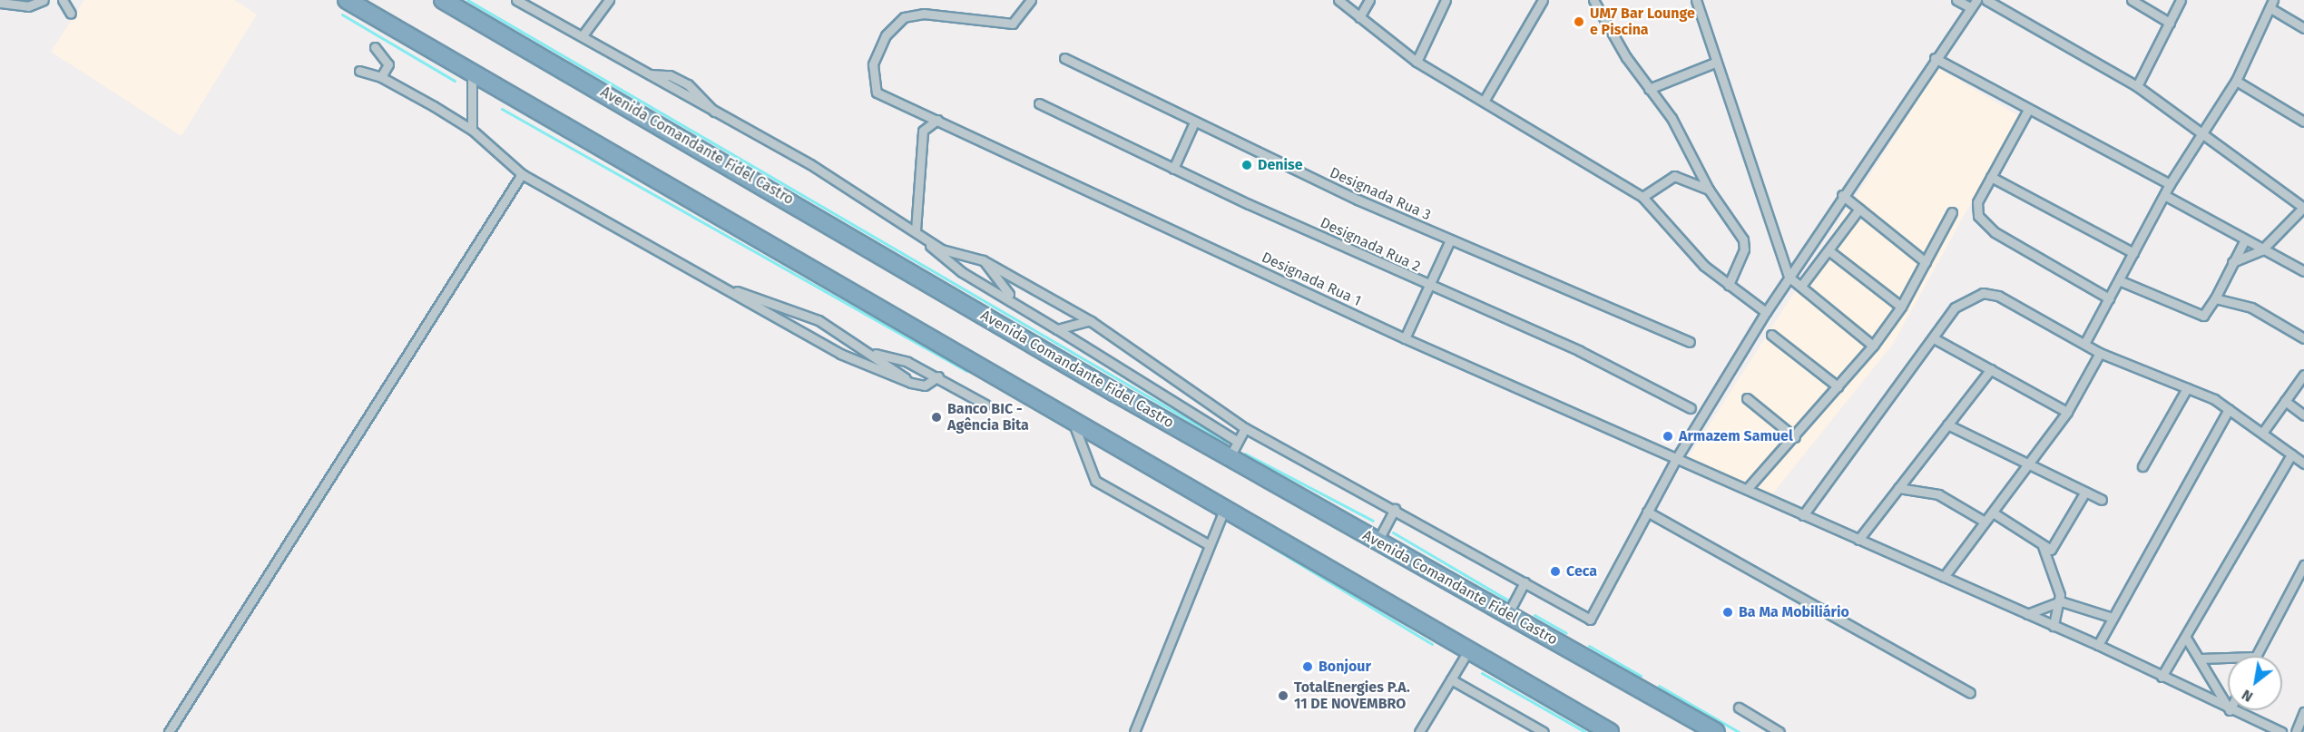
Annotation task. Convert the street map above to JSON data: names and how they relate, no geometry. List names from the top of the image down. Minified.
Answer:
{"streets":{"highway":["Avenida Comandante Fidel Castro"],"street":["Designada Rua 3","Designada Rua 2","Designada Rua 1"]},"places":["UM7 Bar Lounge e Piscina","Denise","Banco BIC - Agência Bita","Armazem Samuel","Ceca","Ba Ma Mobiliário","Bonjour","TotalEnergies P.A. 11 DE NOVEMBRO"],"north":"bottom left"}
